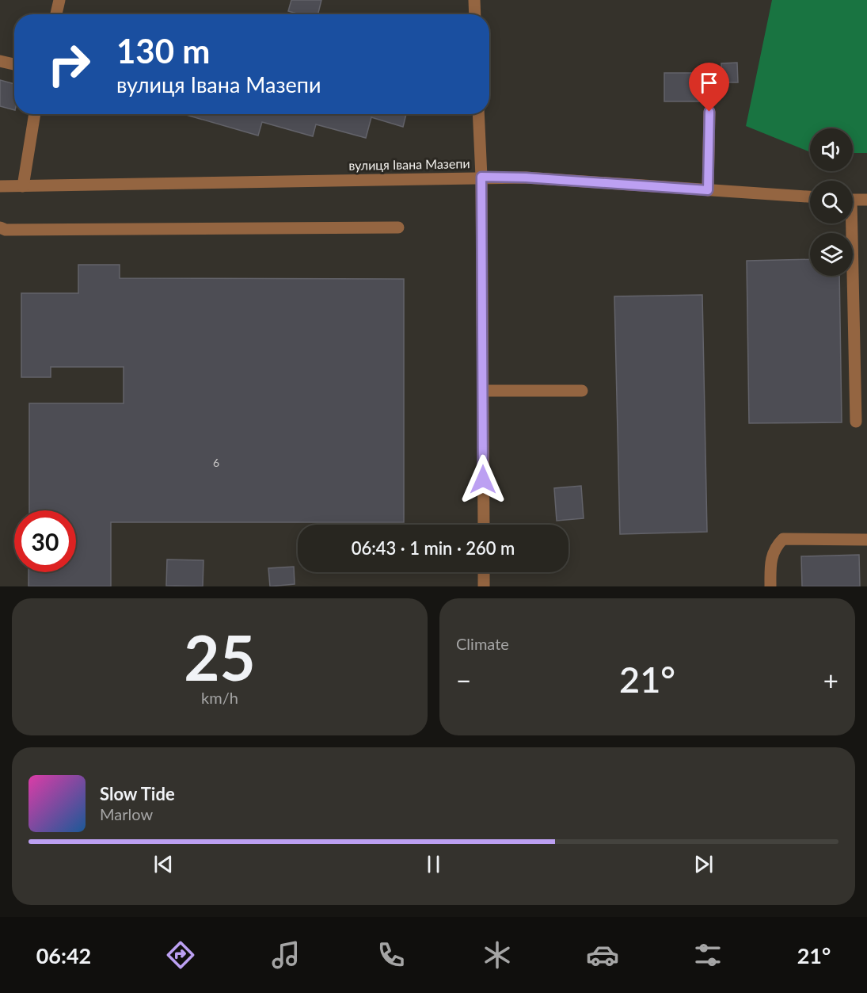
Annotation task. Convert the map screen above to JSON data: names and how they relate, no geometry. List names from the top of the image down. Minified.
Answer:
{"streets":{"street":["вулиця Івана Мазепи"]},"house_numbers":["6"],"page":{"turn":["130 m","вулиця Івана Мазепи"],"limit":"30","trip":"06:43 · 1 min · 260 m","tile":[["25","km/h"],"Climate"],"heat":["−","21°","+"],"song":["Slow Tide","Marlow"],"tabs":["06:42","21°"]}}
